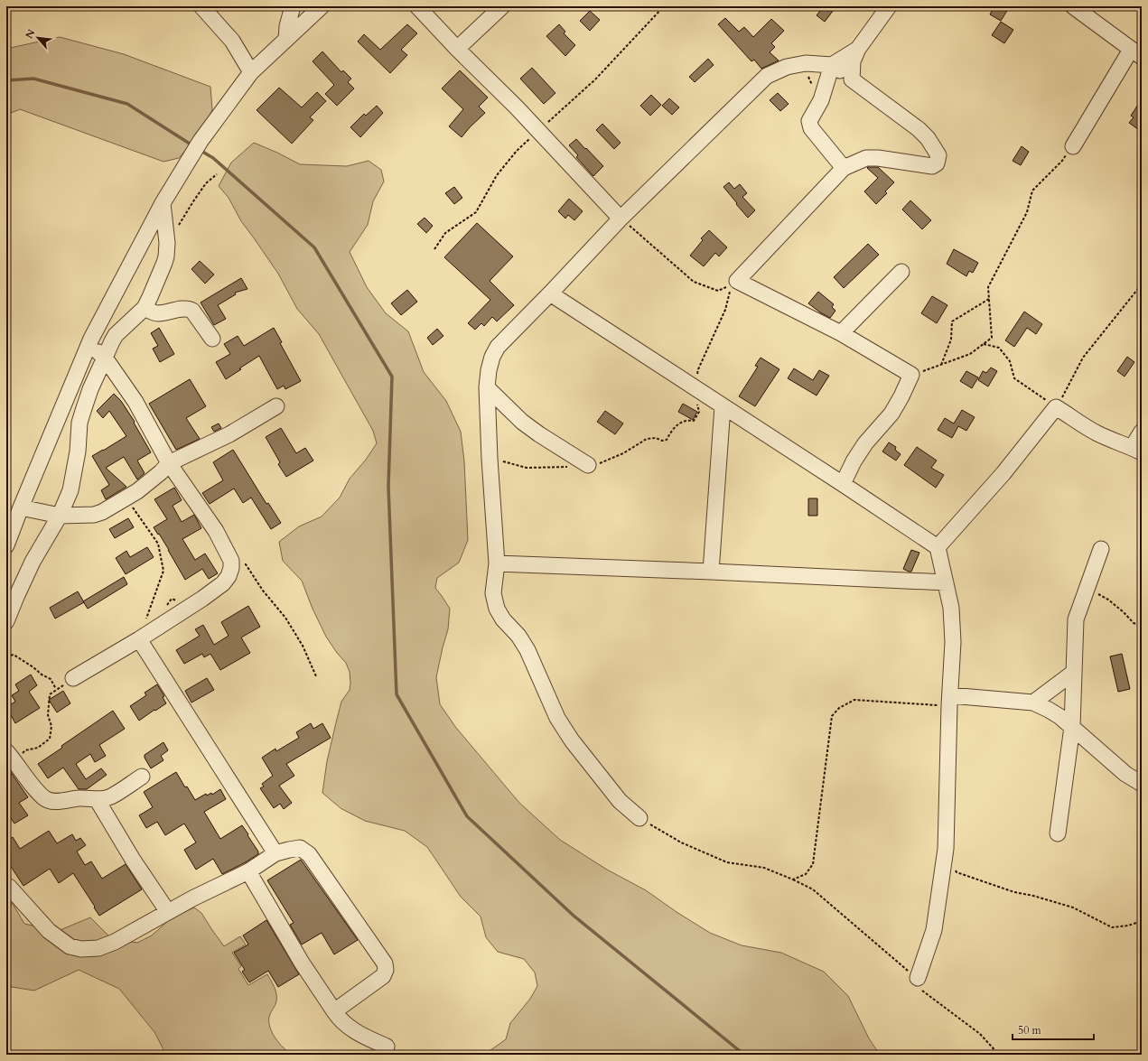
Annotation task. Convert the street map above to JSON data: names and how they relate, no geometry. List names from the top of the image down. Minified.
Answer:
{"scale_bar":"50 m","north":"top left"}
